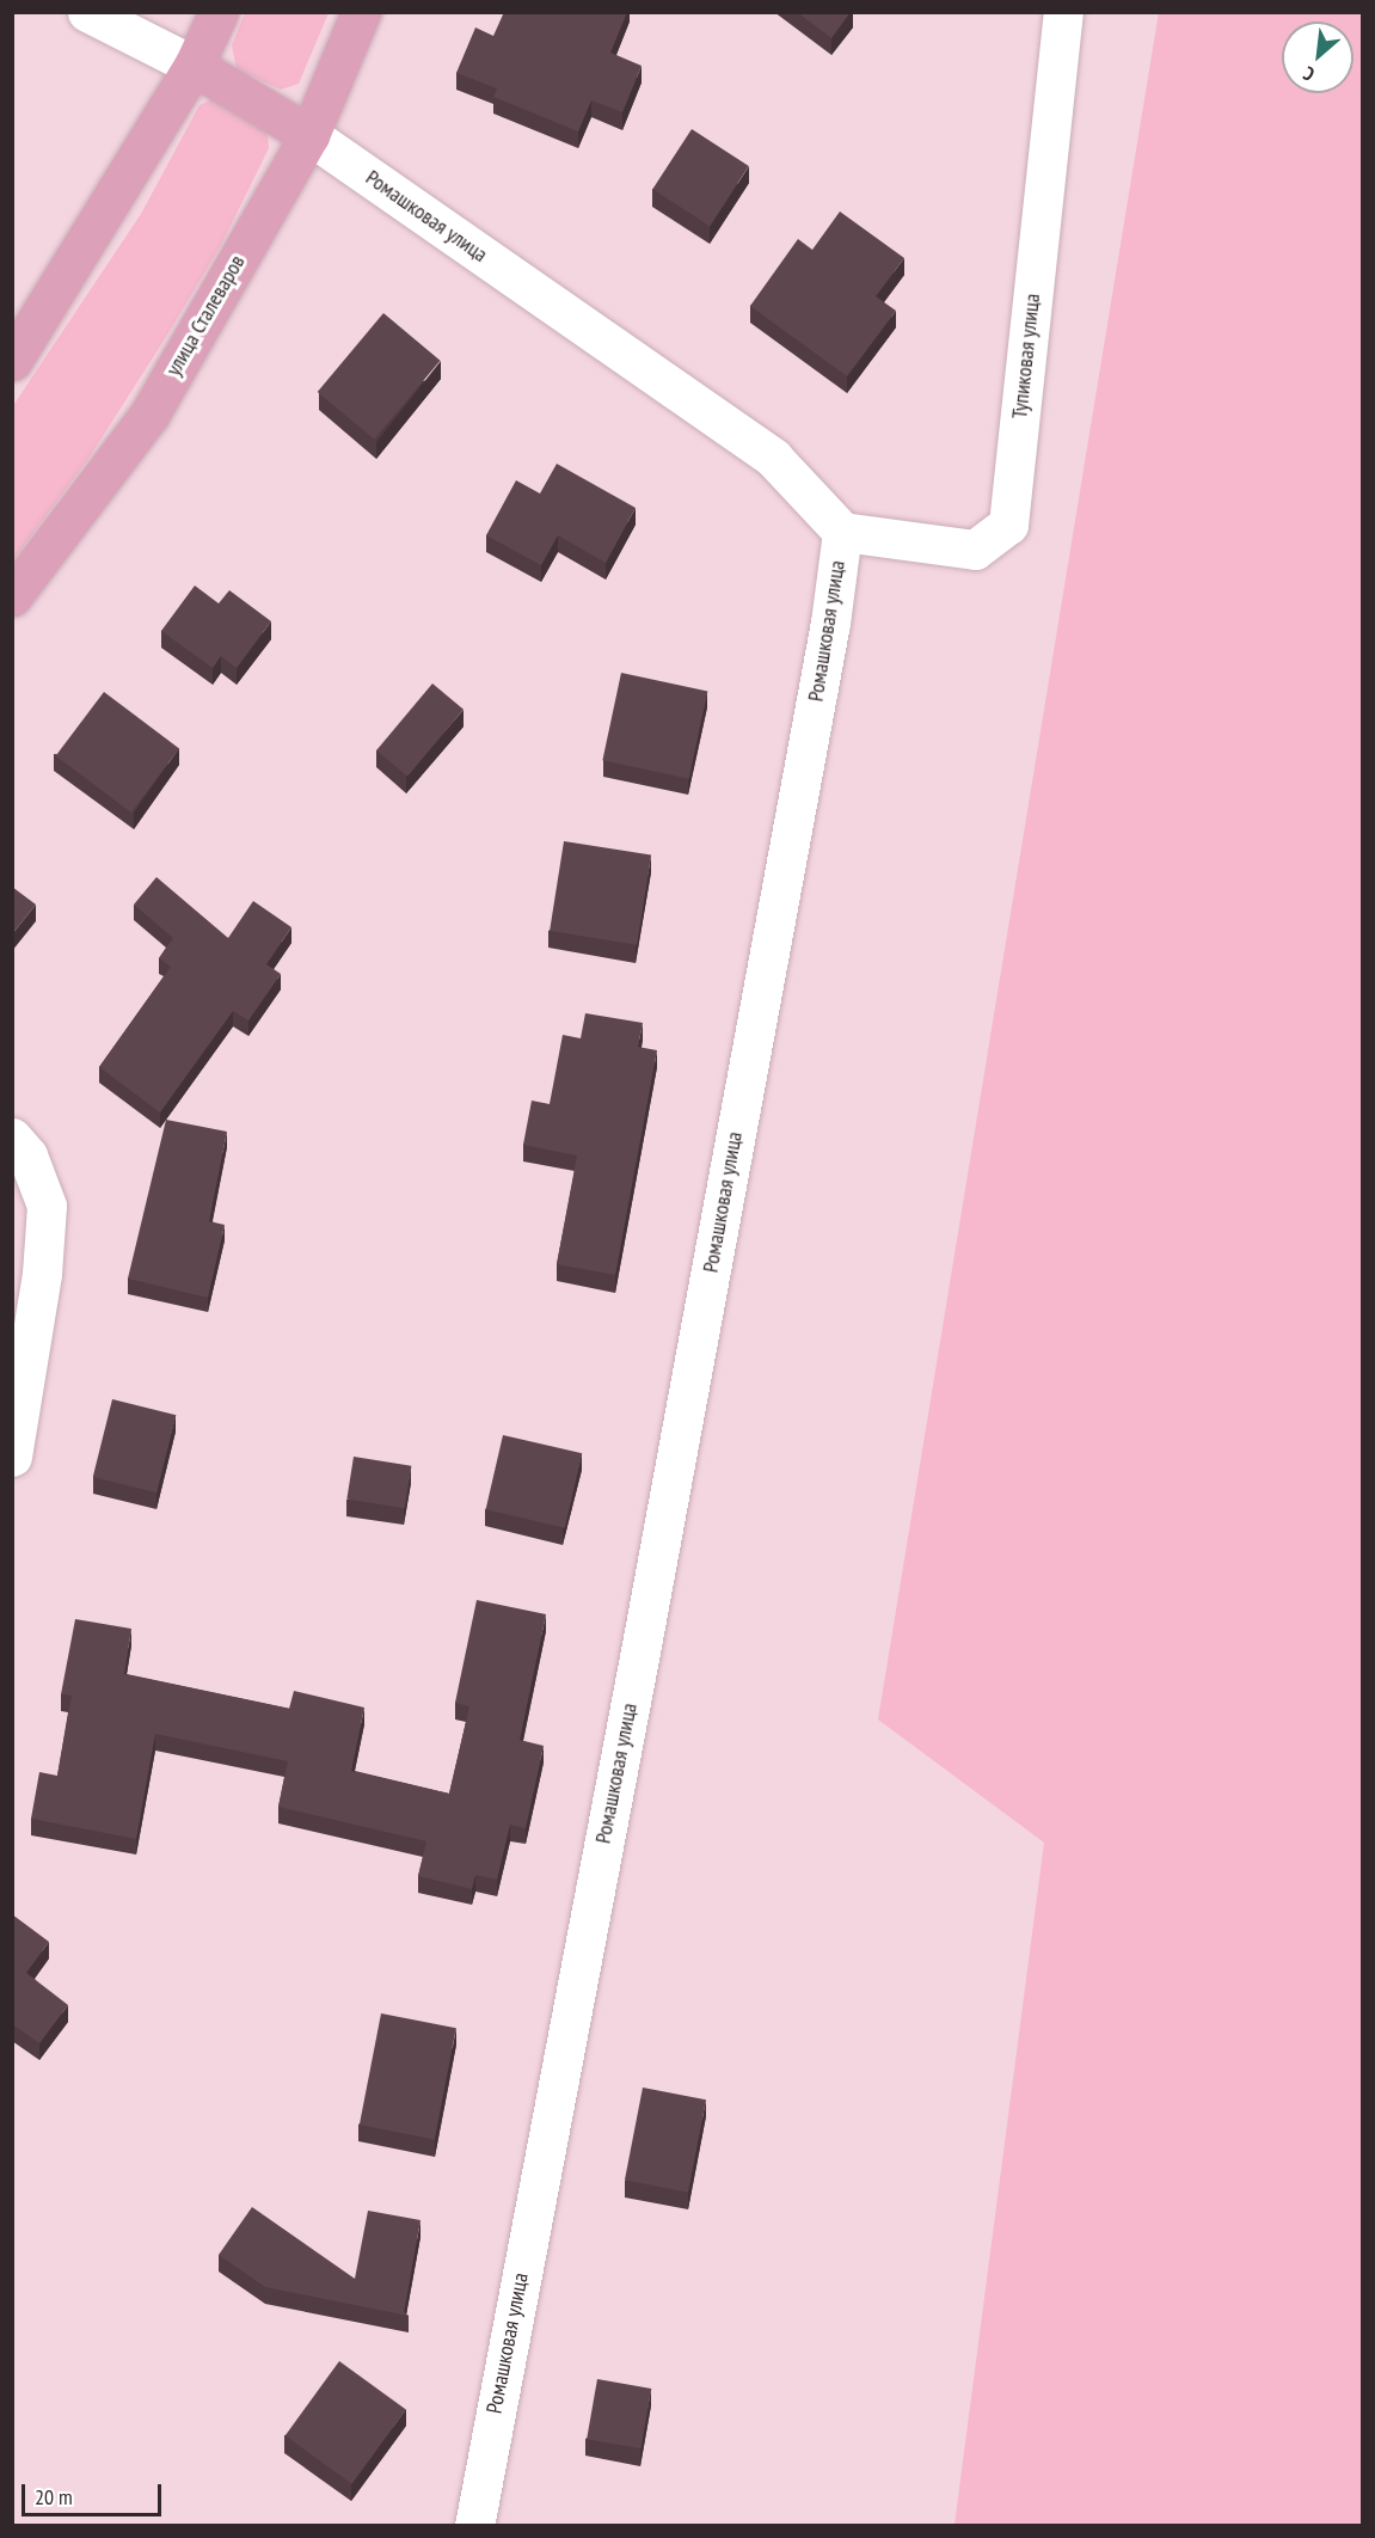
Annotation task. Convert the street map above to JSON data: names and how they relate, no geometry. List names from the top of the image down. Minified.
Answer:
{"streets":{"main road":["улица Сталеваров"],"street":["Ромашковая улица","Тупиковая улица"]},"crossings":[["Ромашковая улица","улица Сталеваров"],["Ромашковая улица","Тупиковая улица"]],"scale_bar":"20 m","north":"bottom left"}
